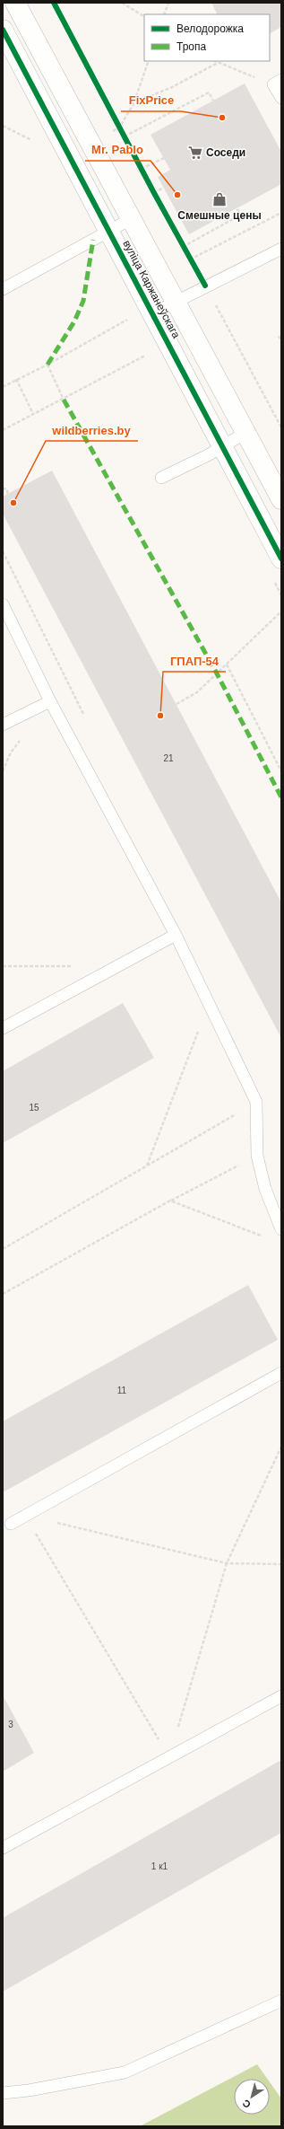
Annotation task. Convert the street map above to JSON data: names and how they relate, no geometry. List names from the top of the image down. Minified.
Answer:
{"streets":{"street":["вуліца Каржанеўскага"]},"places":{"other":["FixPrice","Mr. Pablo","wildberries.by","ГПАП-54"],"supermarket":["Соседи"],"shop":["Смешные цены"]},"house_numbers":["21","15","11","3","1 к1"],"legend":["Велодорожка","Тропа"],"north":"bottom left"}
